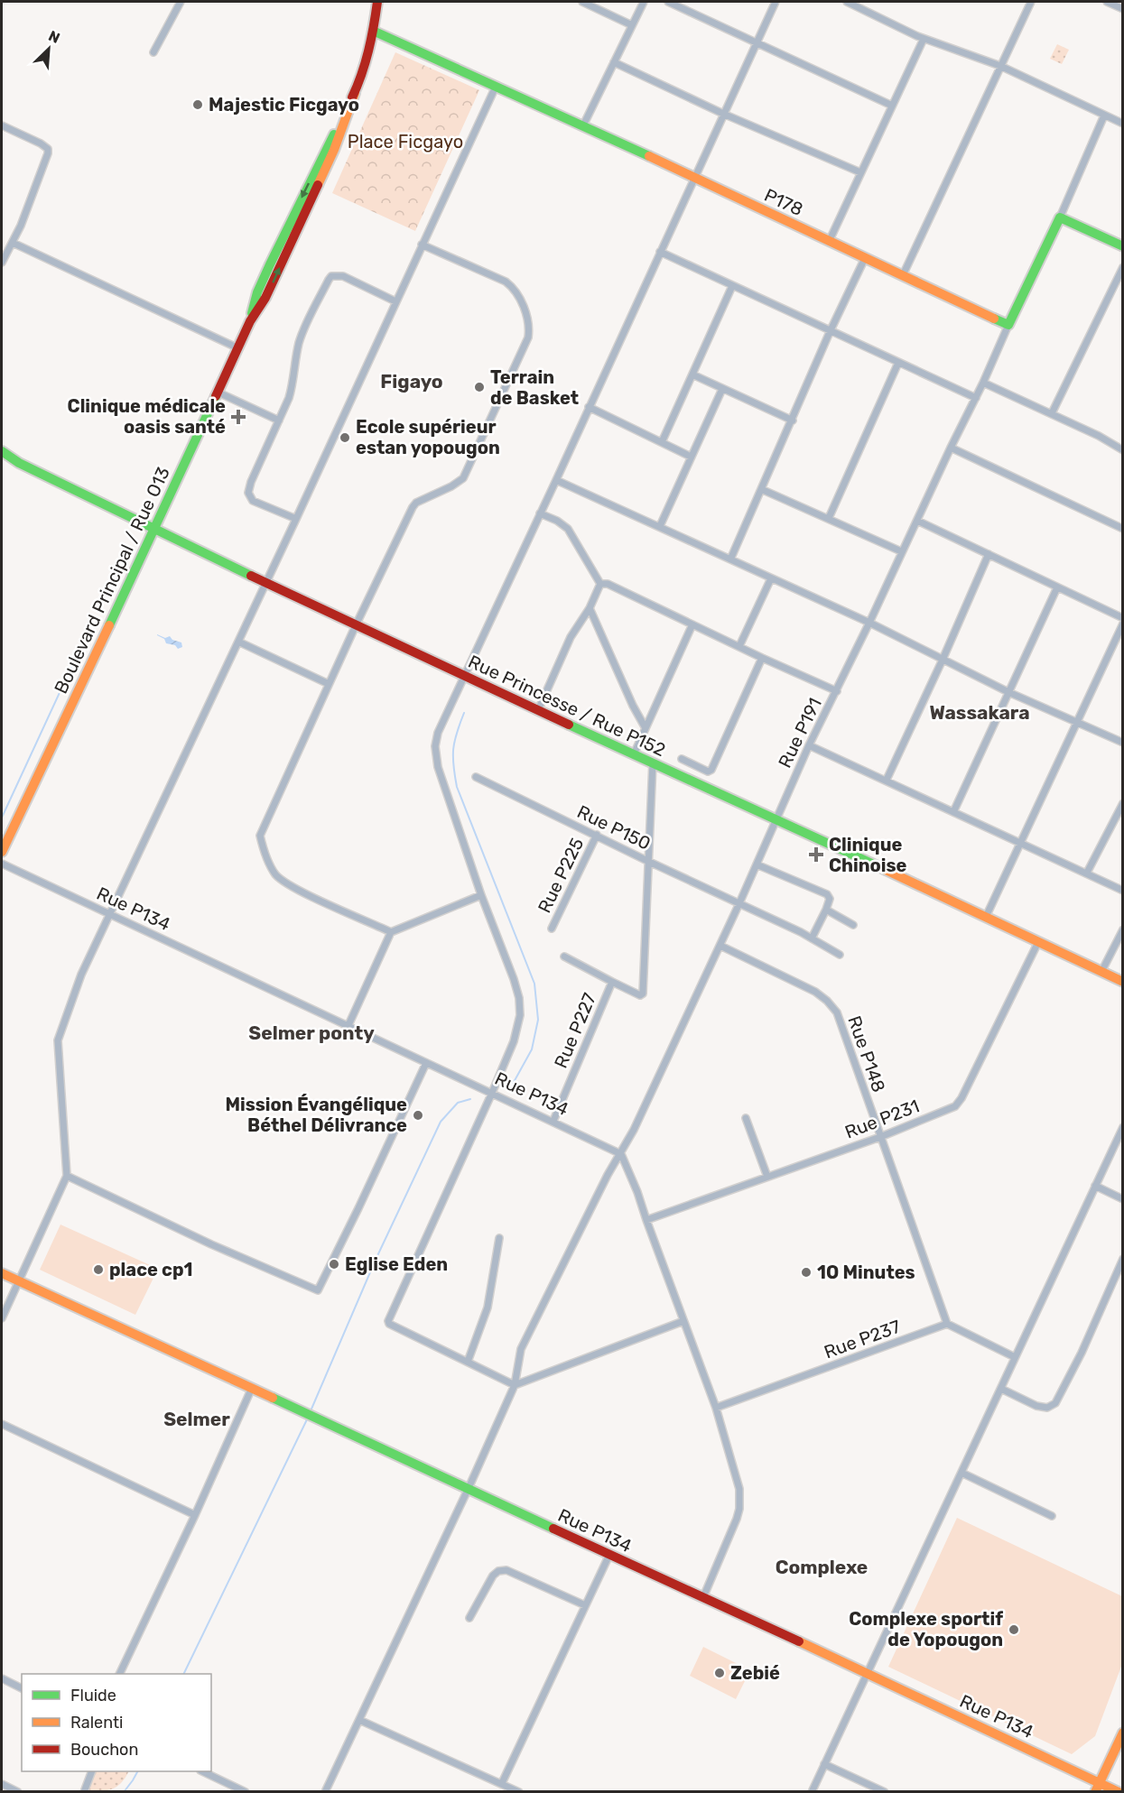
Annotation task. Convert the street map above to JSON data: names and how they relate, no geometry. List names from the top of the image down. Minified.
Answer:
{"streets":{"street":["P178","Boulevard Principal / Rue O13","Rue Princesse / Rue P152","Rue P191","Rue P150","Rue P225","Rue P134","Rue P227","Rue P148","Rue P231","Rue P237"]},"crossings":[["P178","Boulevard Principal / Rue O13"],["P178","Rue P191"],["Boulevard Principal / Rue O13","Rue Princesse / Rue P152"],["Rue Princesse / Rue P152","Rue P191"],["Rue Princesse / Rue P152","Rue P231"],["Rue P191","Rue P150"],["Rue P191","Rue P134"],["Rue P191","Rue P148"],["Rue P150","Rue P225"],["Rue P134","Rue P227"],["Rue P148","Rue P231"],["Rue P148","Rue P237"]],"districts":["Figayo","Wassakara","Selmer ponty","Selmer","Complexe"],"parks":["Place Ficgayo"],"places":{"other":["Majestic Ficgayo","Terrain de Basket","Ecole supérieur estan yopougon","Mission Évangélique Béthel Délivrance","Eglise Eden","place cp1","1O Minutes","Complexe sportif de Yopougon","Zebié"],"health":["Clinique médicale oasis santé","Clinique Chinoise"]},"legend":["Fluide","Ralenti","Bouchon"],"north":"top right"}
